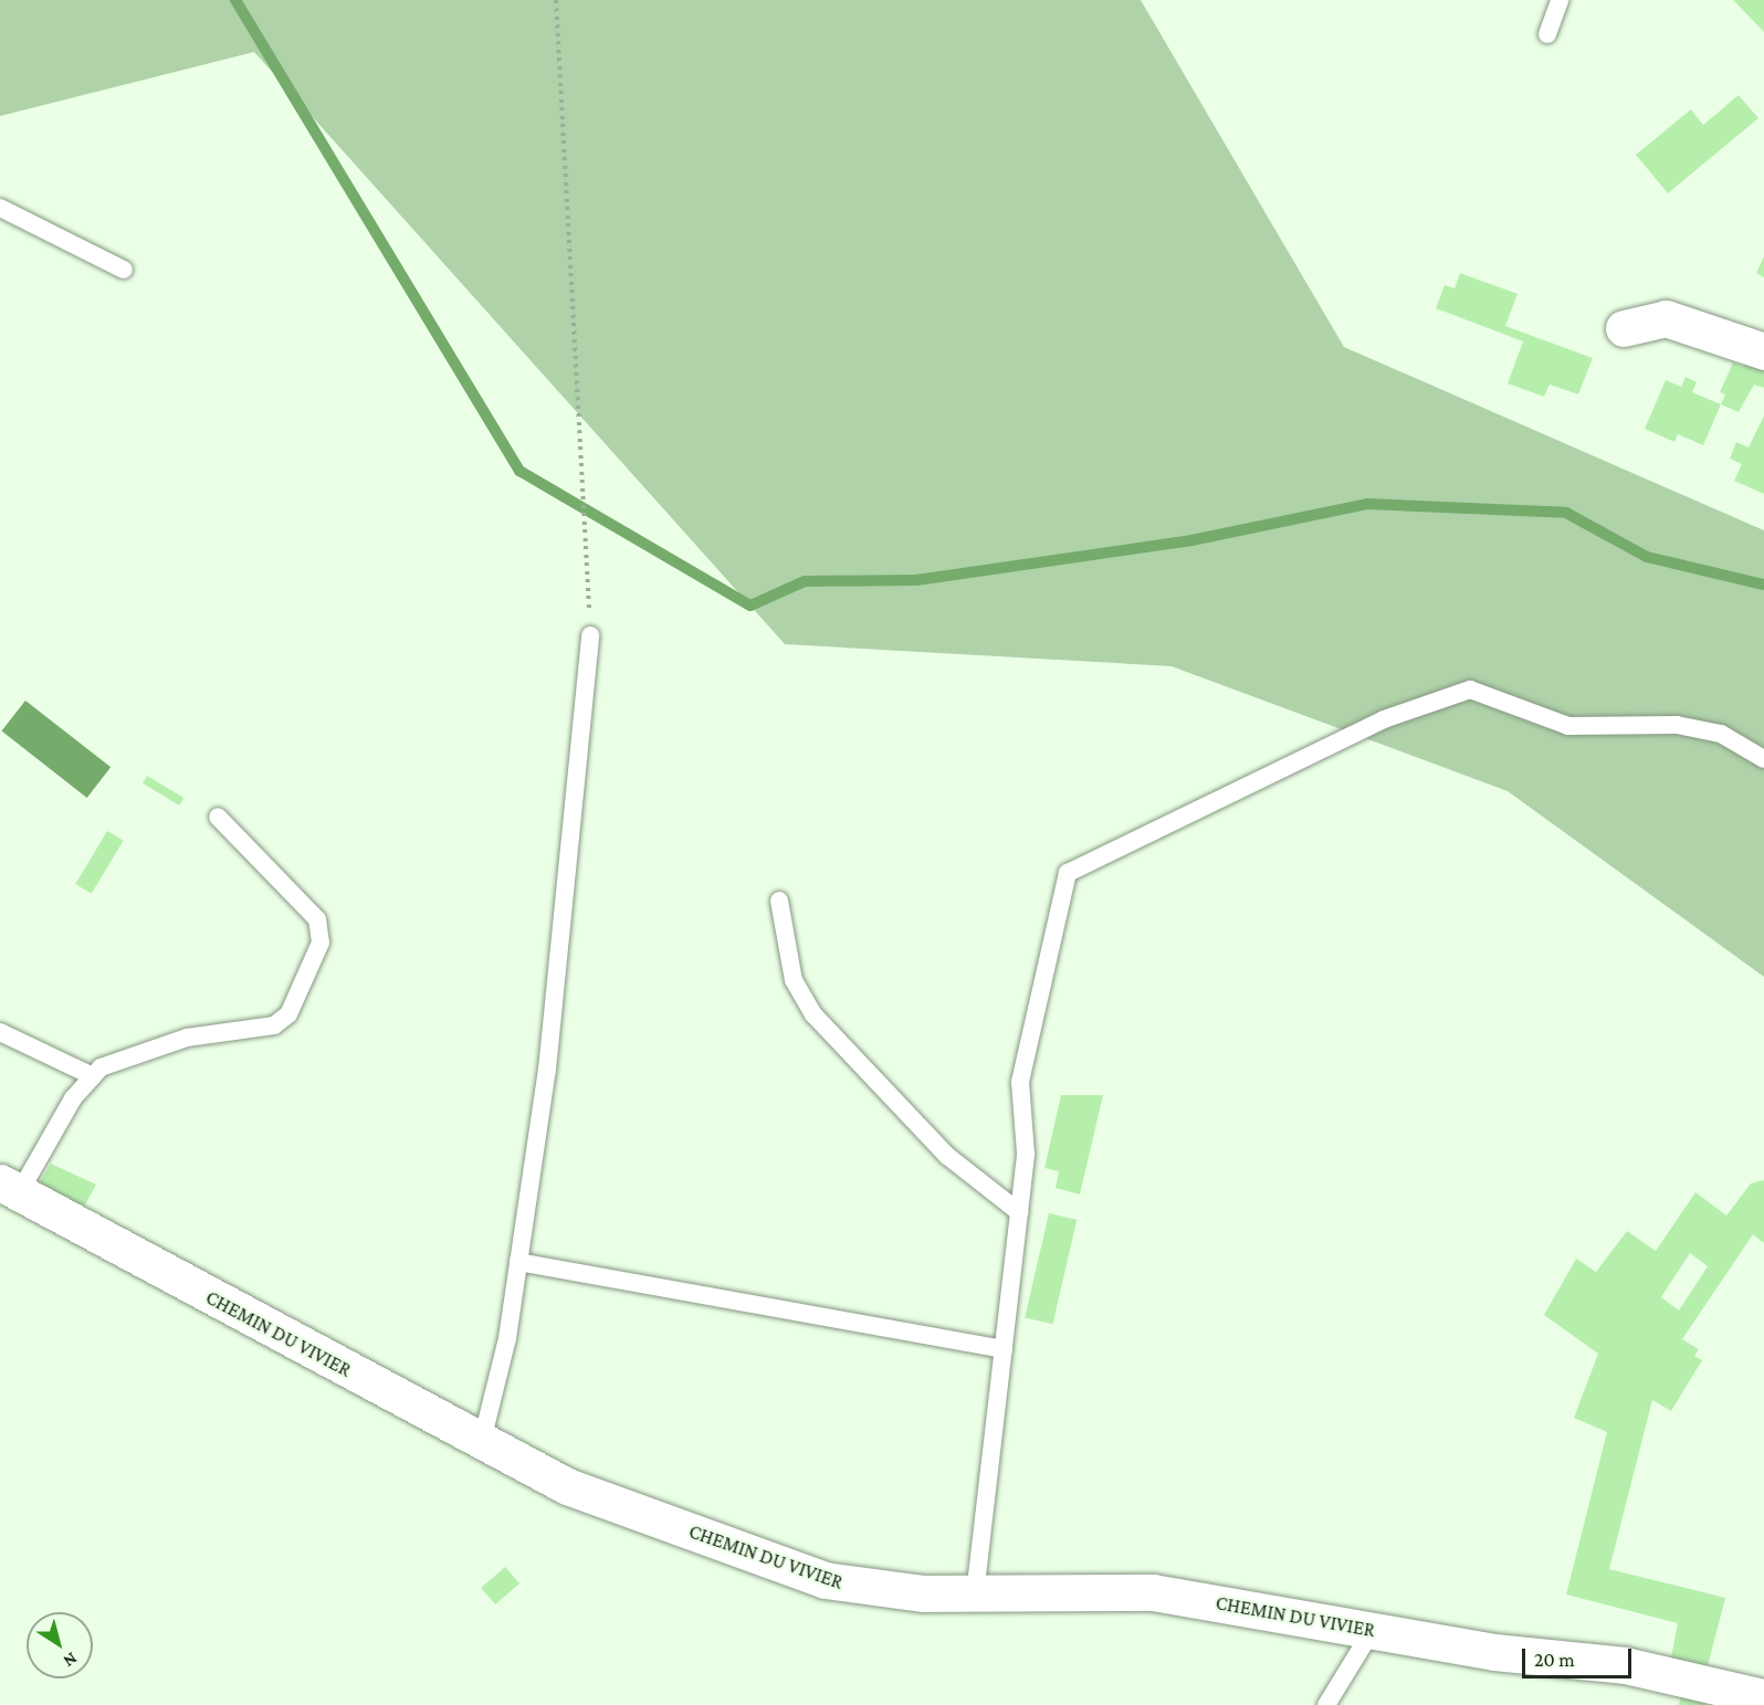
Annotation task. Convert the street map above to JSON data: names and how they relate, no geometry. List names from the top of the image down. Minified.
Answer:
{"streets":{"street":["CHEMIN DU VIVIER"]},"scale_bar":"20 m","north":"bottom right"}
